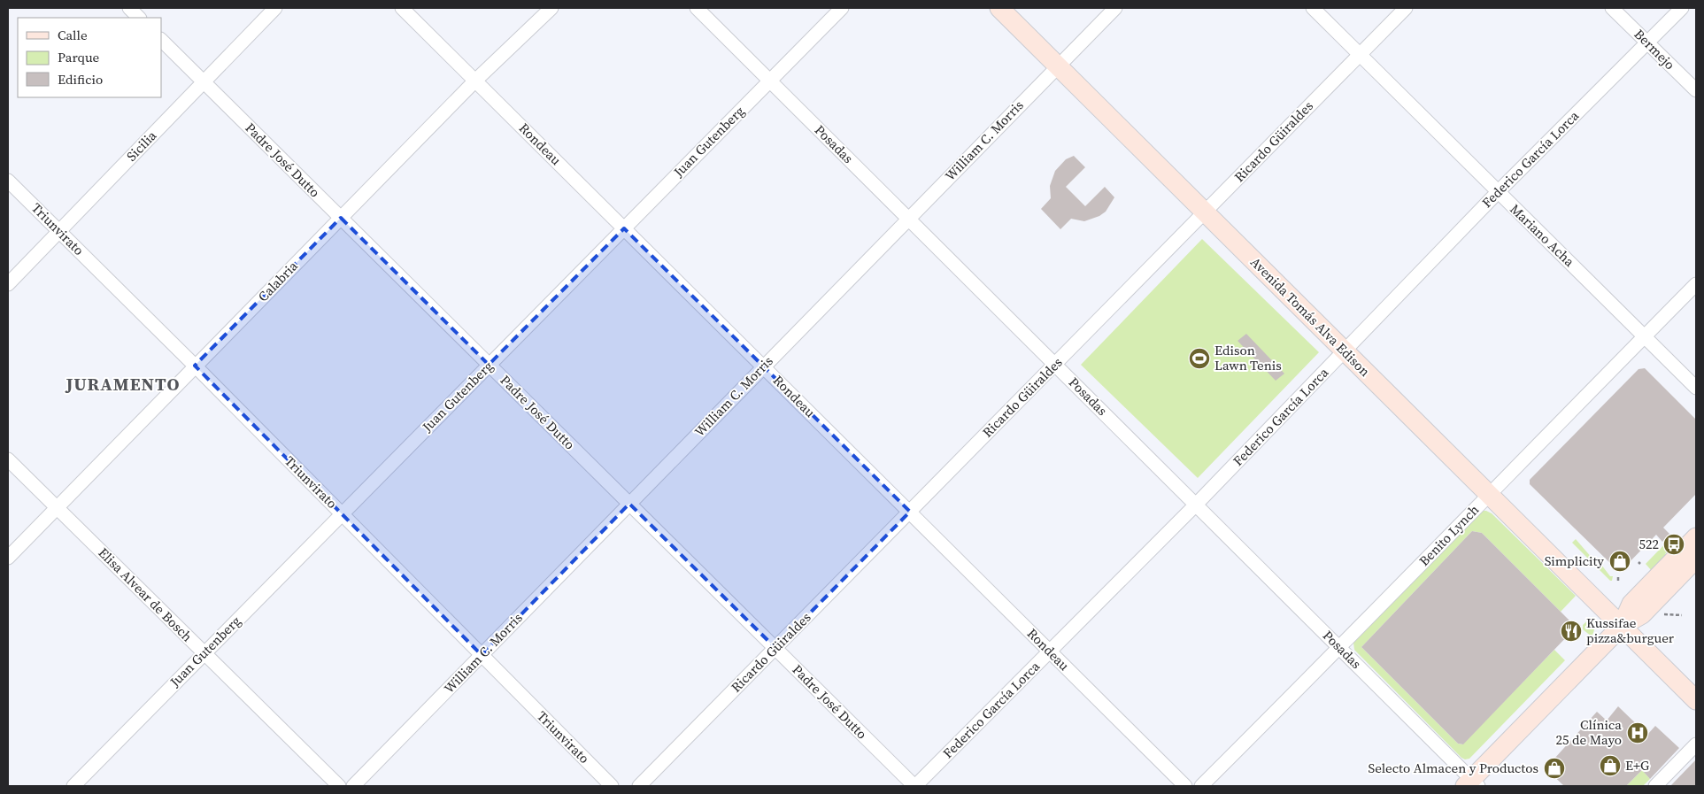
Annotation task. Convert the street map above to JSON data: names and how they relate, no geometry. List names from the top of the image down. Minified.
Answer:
{"streets":{"main road":["Avenida Tomás Alva Edison"],"street":["Bermejo","William C. Morris","Juan Gutenberg","Ricardo Güiraldes","Rondeau","Posadas","Sicilia","Federico García Lorca","Padre José Dutto","Triunvirato","Mariano Acha","Calabria","Benito Lynch","Elisa Alvear de Bosch"]},"crossings":[["Bermejo","Federico García Lorca"],["William C. Morris","Rondeau"],["William C. Morris","Posadas"],["William C. Morris","Padre José Dutto"],["William C. Morris","Triunvirato"],["William C. Morris","Avenida Tomás Alva Edison"],["Juan Gutenberg","Rondeau"],["Juan Gutenberg","Posadas"],["Juan Gutenberg","Padre José Dutto"],["Juan Gutenberg","Triunvirato"],["Juan Gutenberg","Elisa Alvear de Bosch"],["Ricardo Güiraldes","Rondeau"],["Ricardo Güiraldes","Posadas"],["Ricardo Güiraldes","Padre José Dutto"],["Ricardo Güiraldes","Mariano Acha"],["Ricardo Güiraldes","Avenida Tomás Alva Edison"],["Rondeau","Federico García Lorca"],["Rondeau","Calabria"],["Posadas","Federico García Lorca"],["Posadas","Benito Lynch"],["Sicilia","Padre José Dutto"],["Sicilia","Triunvirato"],["Federico García Lorca","Padre José Dutto"],["Federico García Lorca","Mariano Acha"],["Federico García Lorca","Avenida Tomás Alva Edison"],["Padre José Dutto","Calabria"],["Triunvirato","Calabria"],["Mariano Acha","Benito Lynch"],["Calabria","Elisa Alvear de Bosch"],["Avenida Tomás Alva Edison","Benito Lynch"]],"districts":["JURAMENTO"],"places":{"sports":["Edison Lawn Tenis"],"bus stop":["522"],"shop":["Simplicity","E+G","Selecto Almacen y Productos"],"restaurant":["Kussifae pizza&burguer"],"hospital":["Clínica 25 de Mayo"]},"legend":["Calle","Parque","Edificio"]}
